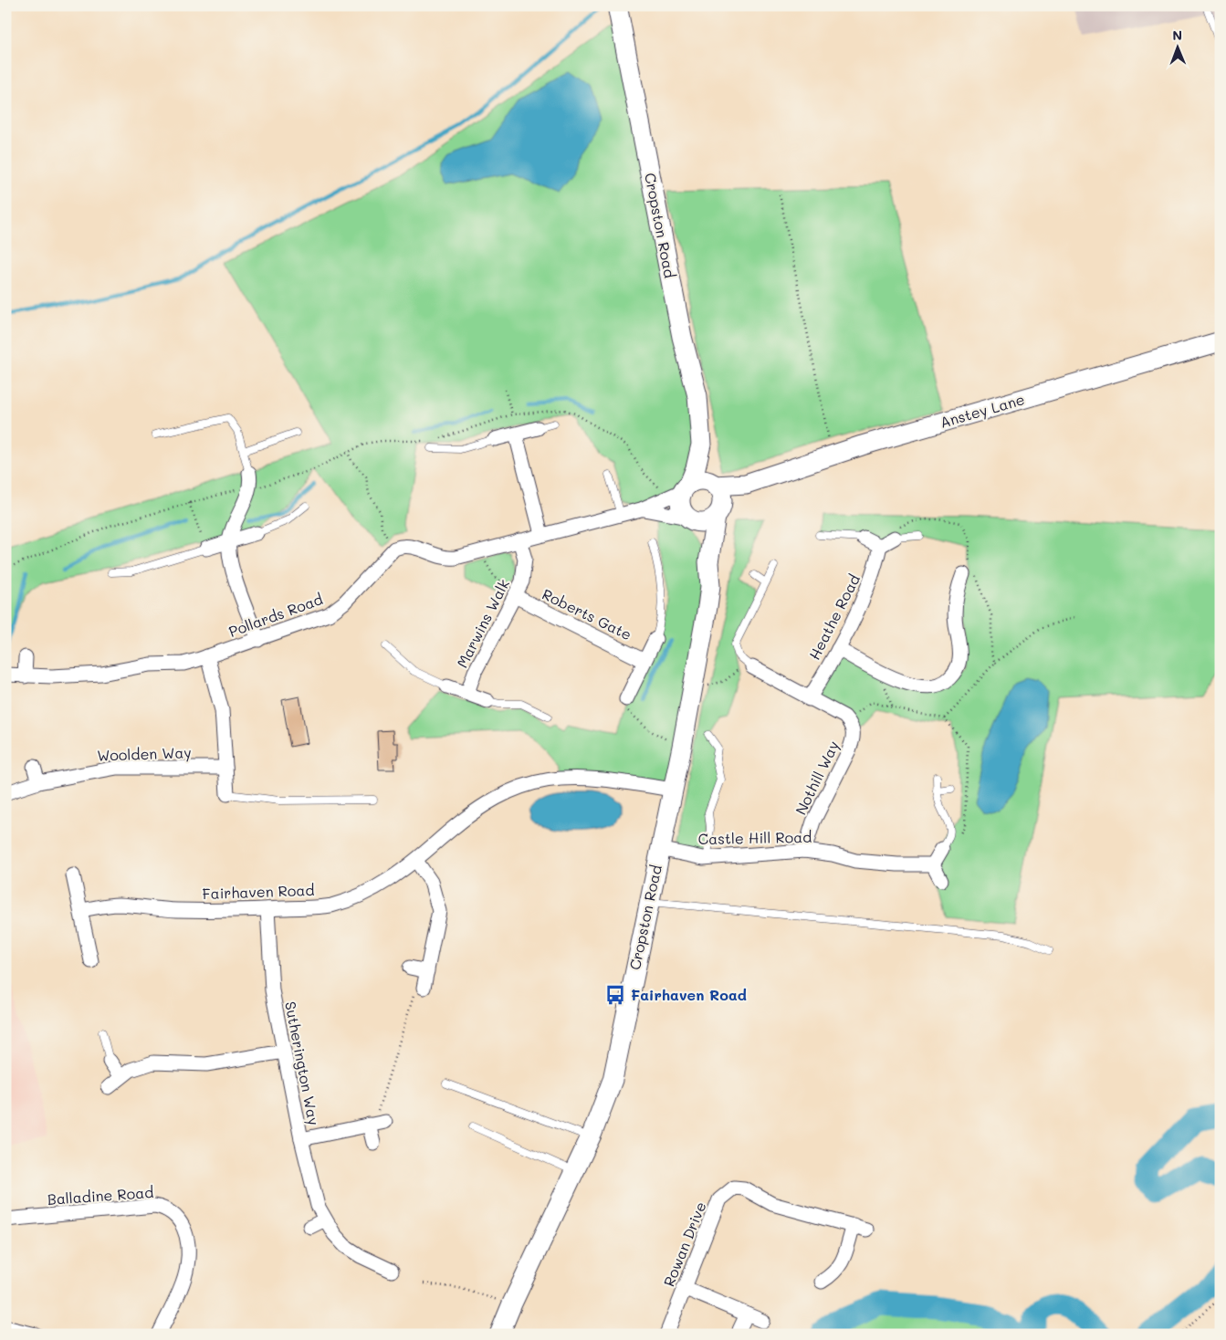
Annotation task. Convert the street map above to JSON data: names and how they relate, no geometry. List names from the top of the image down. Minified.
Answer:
{"streets":{"street":["Cropston Road","Anstey Lane","Roberts Gate","Pollards Road","Heathe Road","Marwins Walk","Woolden Way","Nothill Way","Castle Hill Road","Fairhaven Road","Sutherington Way","Balladine Road","Rowan Drive"]},"crossings":[["Cropston Road","Anstey Lane"],["Cropston Road","Castle Hill Road"],["Cropston Road","Fairhaven Road"],["Roberts Gate","Marwins Walk"],["Heathe Road","Nothill Way"],["Nothill Way","Castle Hill Road"],["Fairhaven Road","Sutherington Way"]],"places":{"bus stop":["Fairhaven Road"]},"north":"top"}
